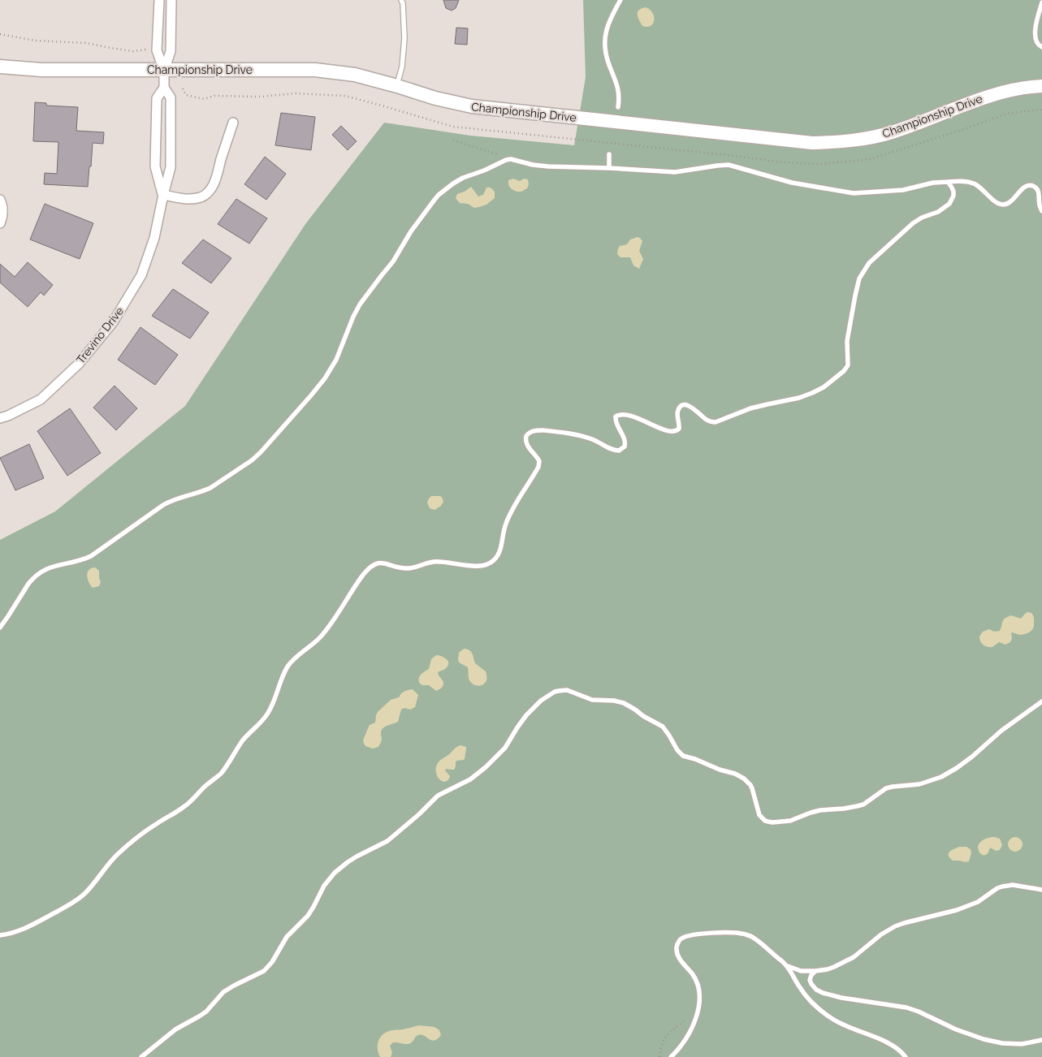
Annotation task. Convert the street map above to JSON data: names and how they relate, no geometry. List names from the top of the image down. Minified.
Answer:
{"streets":{"street":["Championship Drive","Trevino Drive"]},"crossings":[["Championship Drive","Trevino Drive"]]}
